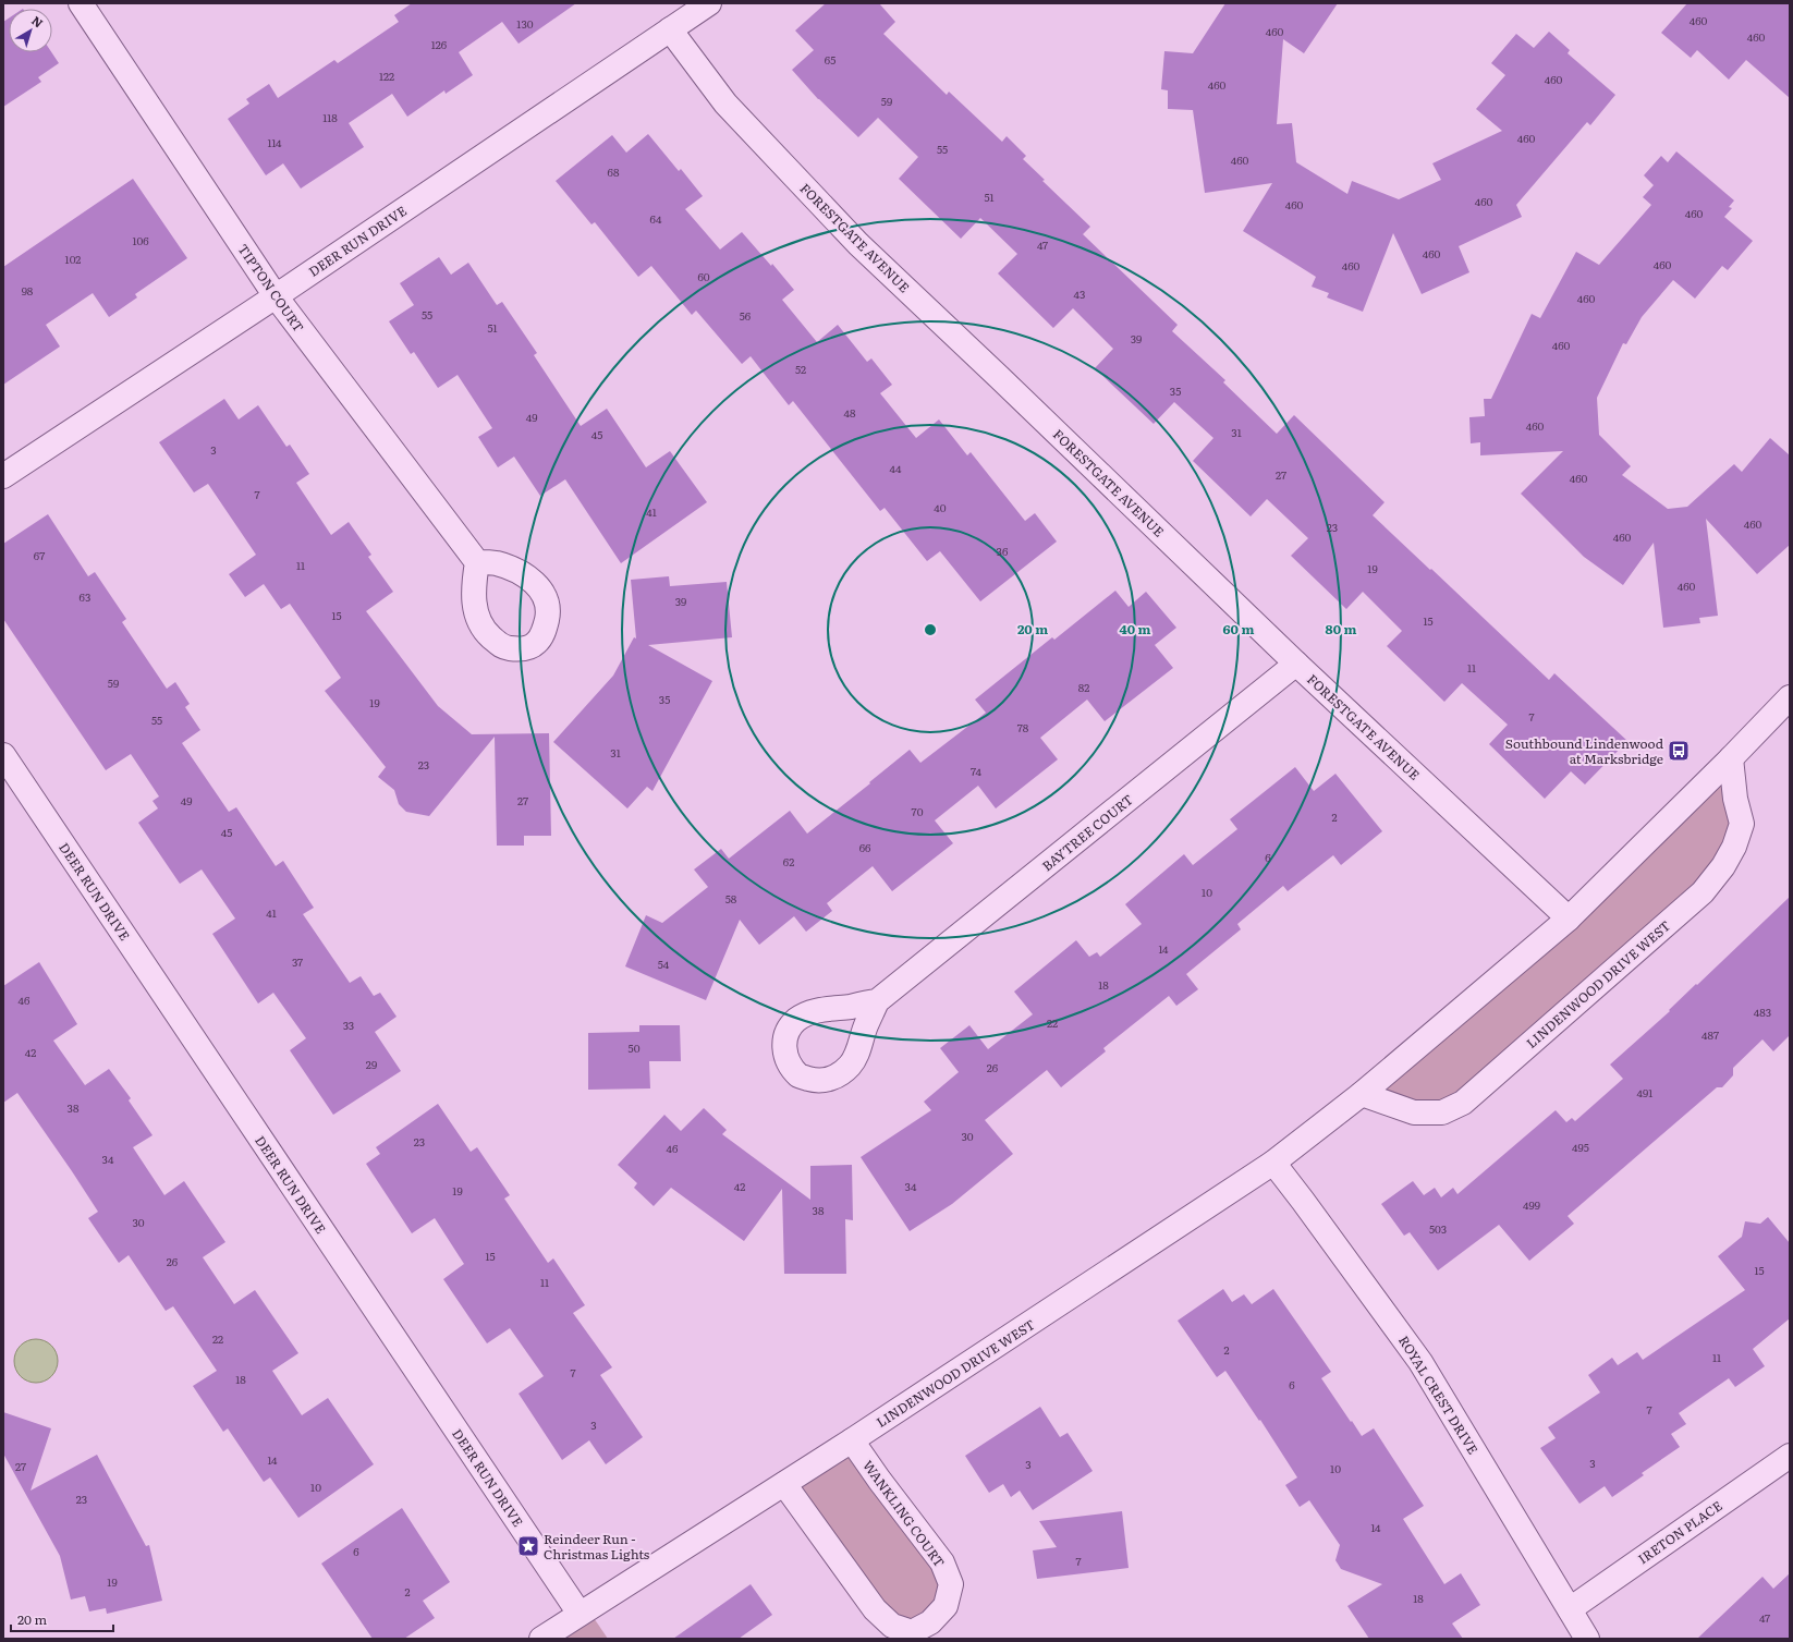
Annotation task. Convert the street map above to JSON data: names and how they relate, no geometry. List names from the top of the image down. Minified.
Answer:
{"streets":{"street":["FORESTGATE AVENUE","DEER RUN DRIVE","TIPTON COURT","BAYTREE COURT","LINDENWOOD DRIVE WEST","ROYAL CREST DRIVE","WANKLING COURT","IRETON PLACE"]},"crossings":[["FORESTGATE AVENUE","DEER RUN DRIVE"],["FORESTGATE AVENUE","BAYTREE COURT"],["FORESTGATE AVENUE","LINDENWOOD DRIVE WEST"],["DEER RUN DRIVE","TIPTON COURT"],["DEER RUN DRIVE","LINDENWOOD DRIVE WEST"],["LINDENWOOD DRIVE WEST","ROYAL CREST DRIVE"],["LINDENWOOD DRIVE WEST","WANKLING COURT"],["ROYAL CREST DRIVE","IRETON PLACE"]],"places":{"bus stop":["Southbound Lindenwood at Marksbridge"],"place":["Reindeer Run - Christmas Lights"]},"house_numbers":["460","130","460","460","126","65","122","460","460","59","118","460","114","55","460","68","51","460","460","460","64","106","47","460","102","460","460","60","98","43","460","55","56","51","39","460","52","35","48","49","460","31","45","3","44","27","460","7","40","41","460","23","460","36","67","11","19","460","63","39","15","15","11","59","82","35","19","7","55","78","31","23","74","49","27","70","2","45","66","6","62","10","58","41","14","37","54","18","46","483","22","33","487","50","42","29","26","491","38","30","23","495","46","34","42","34","19","499","38","30","503","15","26","15","11","22","2","11","7","18","6","7","3","14","3","3","27","10","10","23","14","6","7","19","2","18","47"],"scale_bar":"20 m","north":"top right","rings":["20 m","40 m","60 m","80 m"]}
